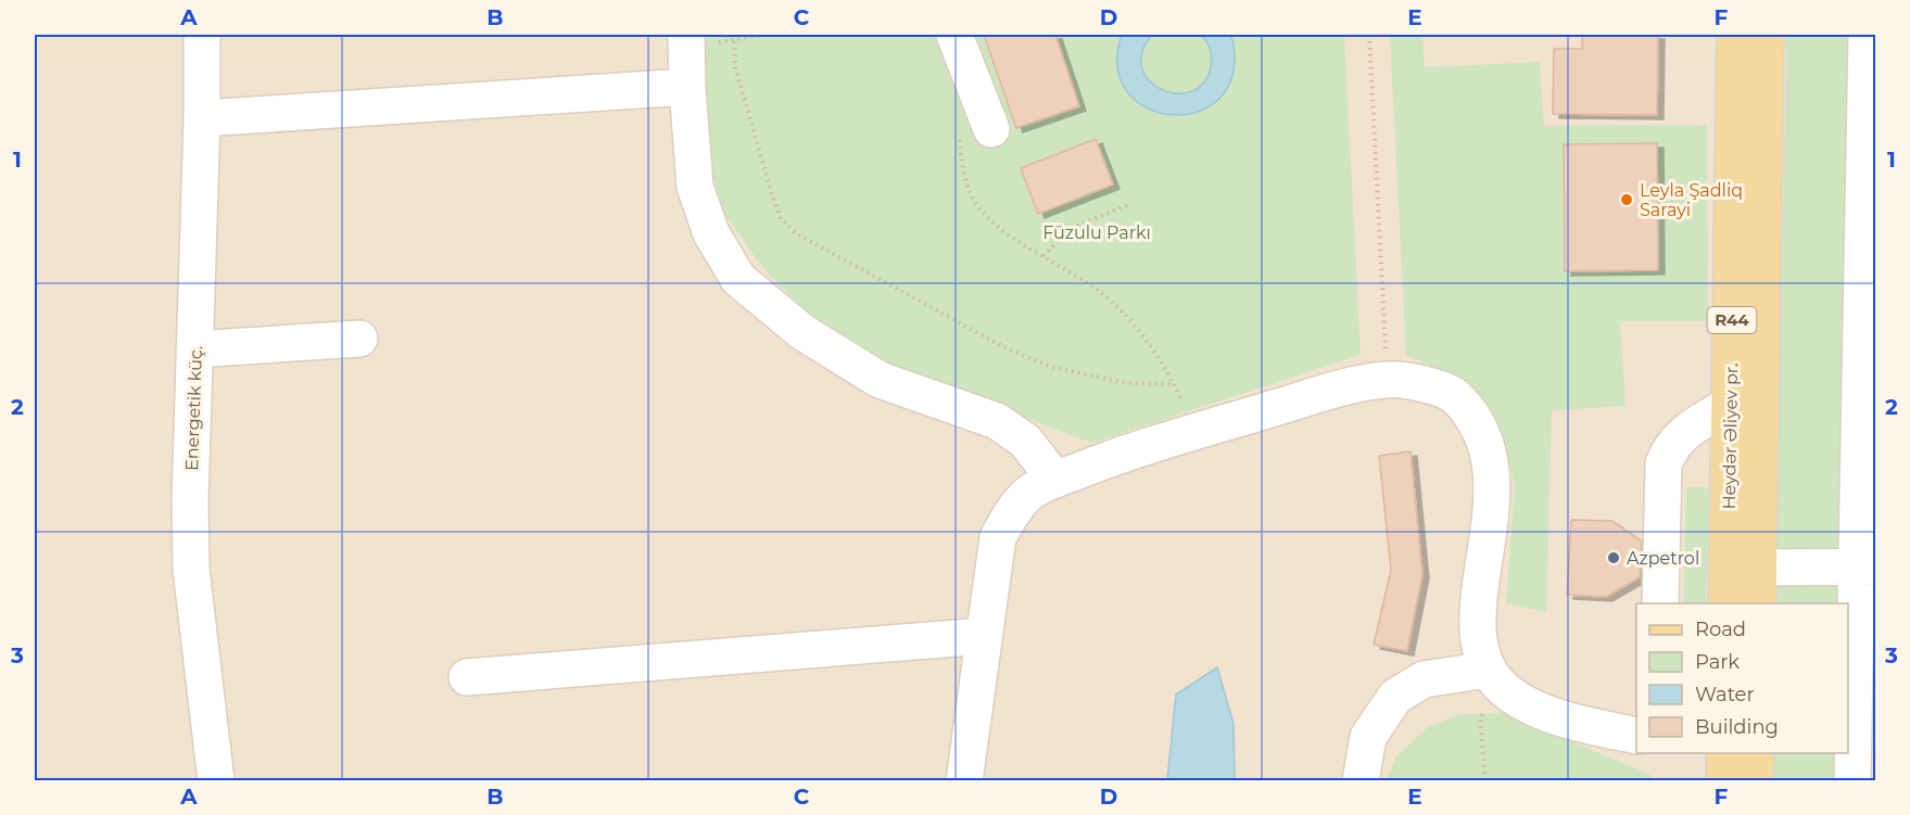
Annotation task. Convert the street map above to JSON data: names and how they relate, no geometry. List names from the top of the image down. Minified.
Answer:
{"streets":{"main road":["R44","Heydər Əliyev pr."],"street":["Energetik küç."]},"parks":["Füzulu Parkı"],"places":["Leyla Şadliq Sarayi","Azpetrol"],"legend":["Road","Park","Water","Building"],"grid":{"columns":["A","B","C","D","E","F"],"rows":["1","2","3"]}}
